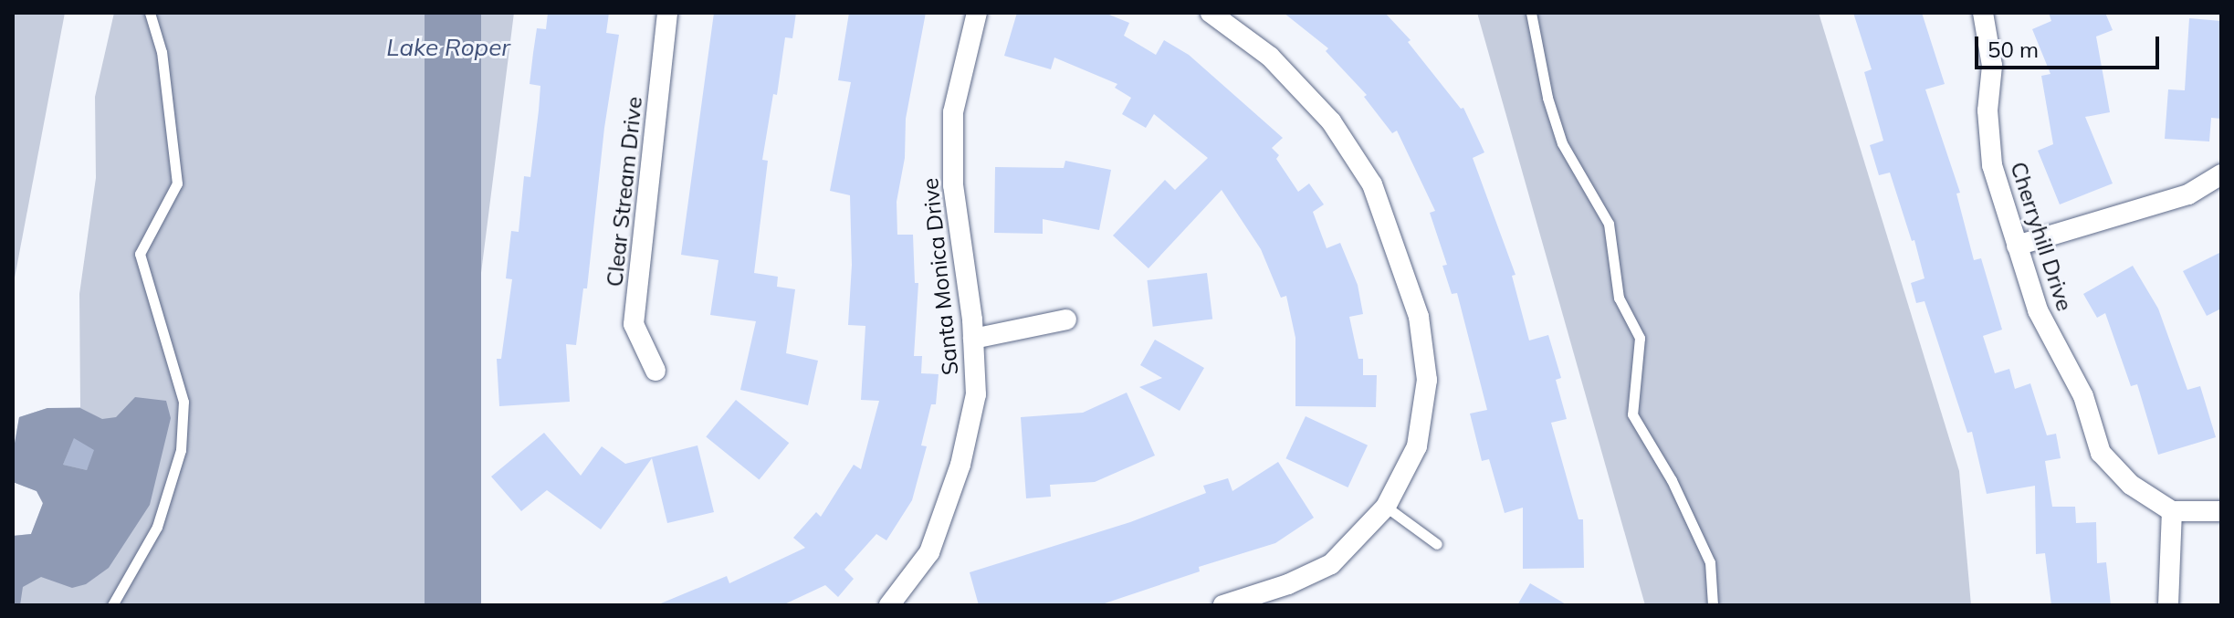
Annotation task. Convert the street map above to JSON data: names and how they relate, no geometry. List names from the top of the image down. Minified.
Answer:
{"streets":{"street":["Clear Stream Drive","Cherryhill Drive","Santa Monica Drive"]},"water":["Lake Roper"],"scale_bar":"50 m"}
